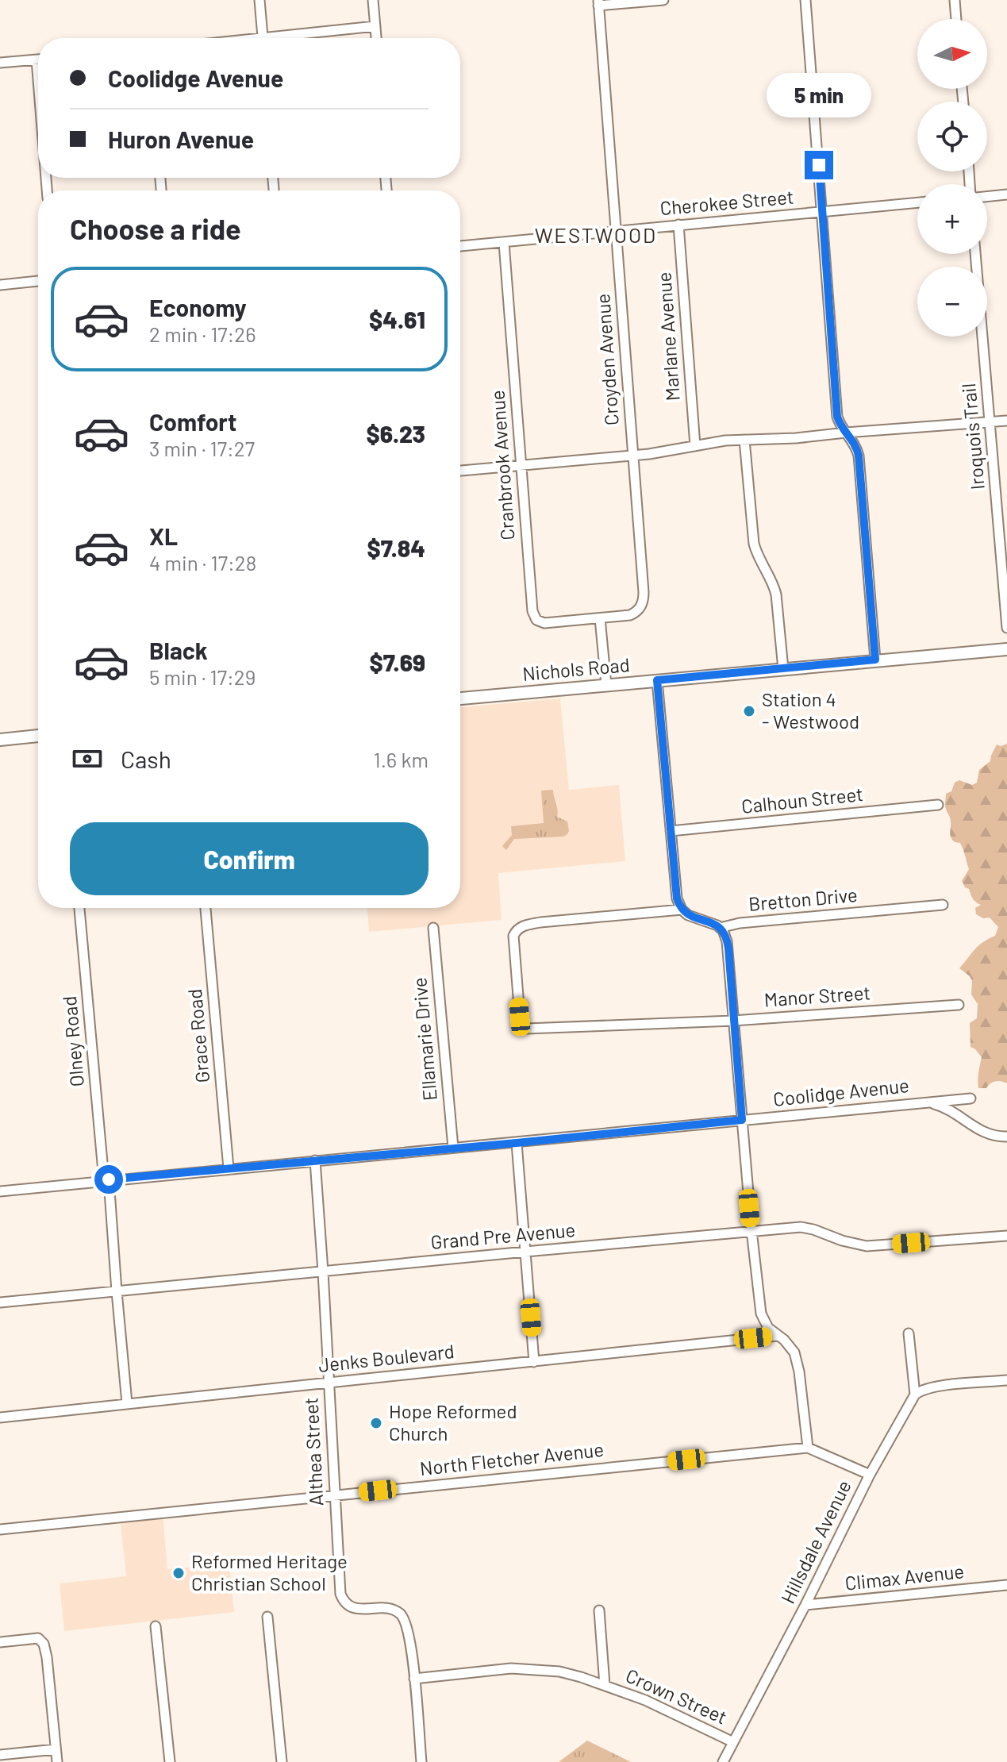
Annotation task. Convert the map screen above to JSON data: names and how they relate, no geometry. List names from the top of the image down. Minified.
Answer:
{"streets":{"street":["Cherokee Street","Marlane Avenue","Croyden Avenue","Iroquois Trail","Cranbrook Avenue","Nichols Road","Calhoun Street","Bretton Drive","Manor Street","Grace Road","Ellamarie Drive","Olney Road","Coolidge Avenue","Grand Pre Avenue","Jenks Boulevard","Althea Street","North Fletcher Avenue","Hillsdale Avenue","Climax Avenue","Crown Street"]},"crossings":[["Cherokee Street","Marlane Avenue"],["Cherokee Street","Croyden Avenue"],["Cherokee Street","Cranbrook Avenue"],["Croyden Avenue","Cranbrook Avenue"],["Grace Road","Coolidge Avenue"],["Ellamarie Drive","Coolidge Avenue"],["Olney Road","Coolidge Avenue"],["Olney Road","Grand Pre Avenue"],["Olney Road","Jenks Boulevard"],["Coolidge Avenue","Althea Street"],["Grand Pre Avenue","Althea Street"],["Jenks Boulevard","Althea Street"],["Althea Street","North Fletcher Avenue"],["Althea Street","Crown Street"],["North Fletcher Avenue","Hillsdale Avenue"],["Hillsdale Avenue","Climax Avenue"],["Hillsdale Avenue","Crown Street"]],"districts":["WESTWOOD"],"places":["Station 4 - Westwood","Hope Reformed Church","Reformed Heritage Christian School"],"north":"right","page":{"map_buttons":["+","−"],"banner":["Coolidge Avenue","Huron Avenue"],"bubble":"5 min","heading":"Choose a ride","list":[{"name":"Economy","note":"2 min · 17:26","value":"$4.61"},{"name":"Comfort","note":"3 min · 17:27","value":"$6.23"},{"name":"XL","note":"4 min · 17:28","value":"$7.84"},{"name":"Black","note":"5 min · 17:29","value":"$7.69"}],"pay":["Cash","1.6 km"],"buttons":"Confirm"}}
